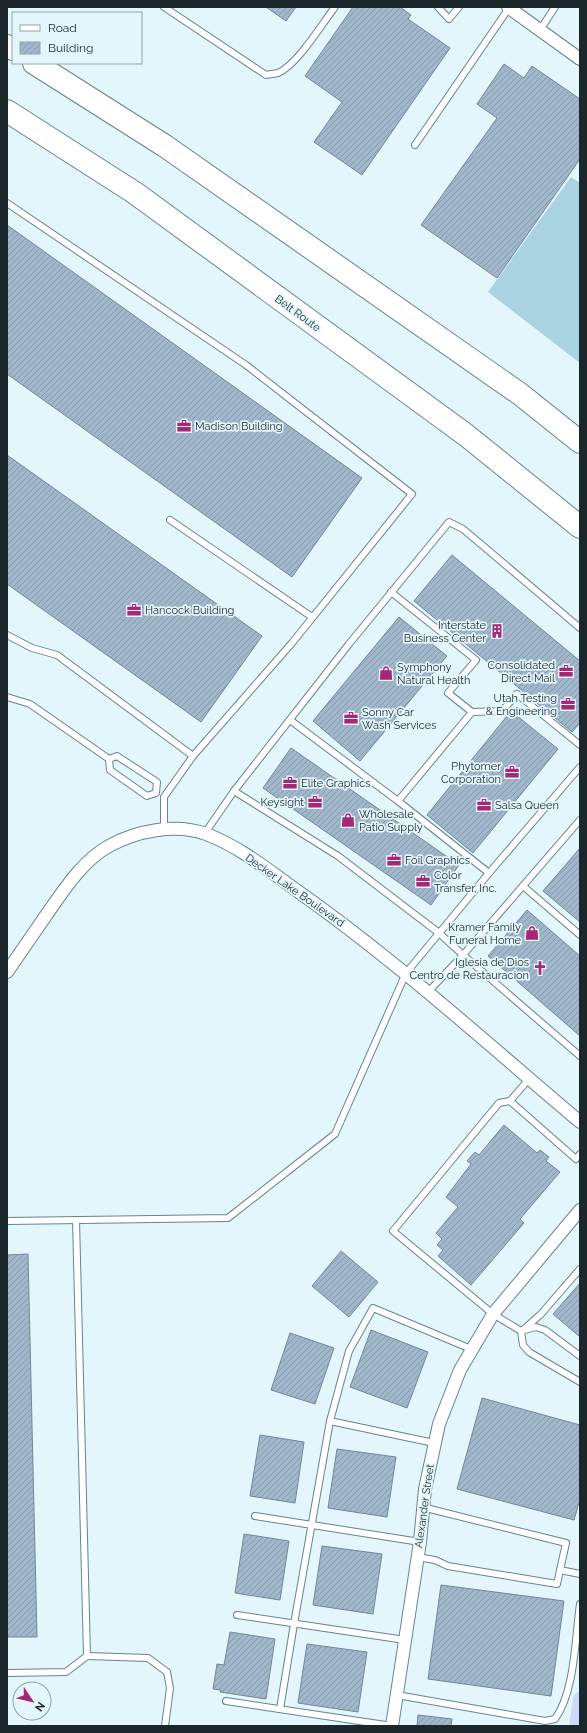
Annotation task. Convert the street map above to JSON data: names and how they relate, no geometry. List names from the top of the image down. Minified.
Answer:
{"streets":{"highway":["Belt Route"],"street":["Decker Lake Boulevard","Alexander Street"]},"places":{"office":["Madison Building","Hancock Building","Consolidated Direct Mail","Utah Testing & Engineering","Sonny Car Wash Services","Phytomer Corporation","Elite Graphics","Keysight","Salsa Queen","Foil Graphics","Color Transfer, Inc."],"building":["Interstate Business Center"],"shop":["Symphony Natural Health","Wholesale Patio Supply","Kramer Family Funeral Home"],"church":["Iglesia de Dios Centro de Restauracion"]},"legend":["Road","Building"],"north":"bottom right"}
